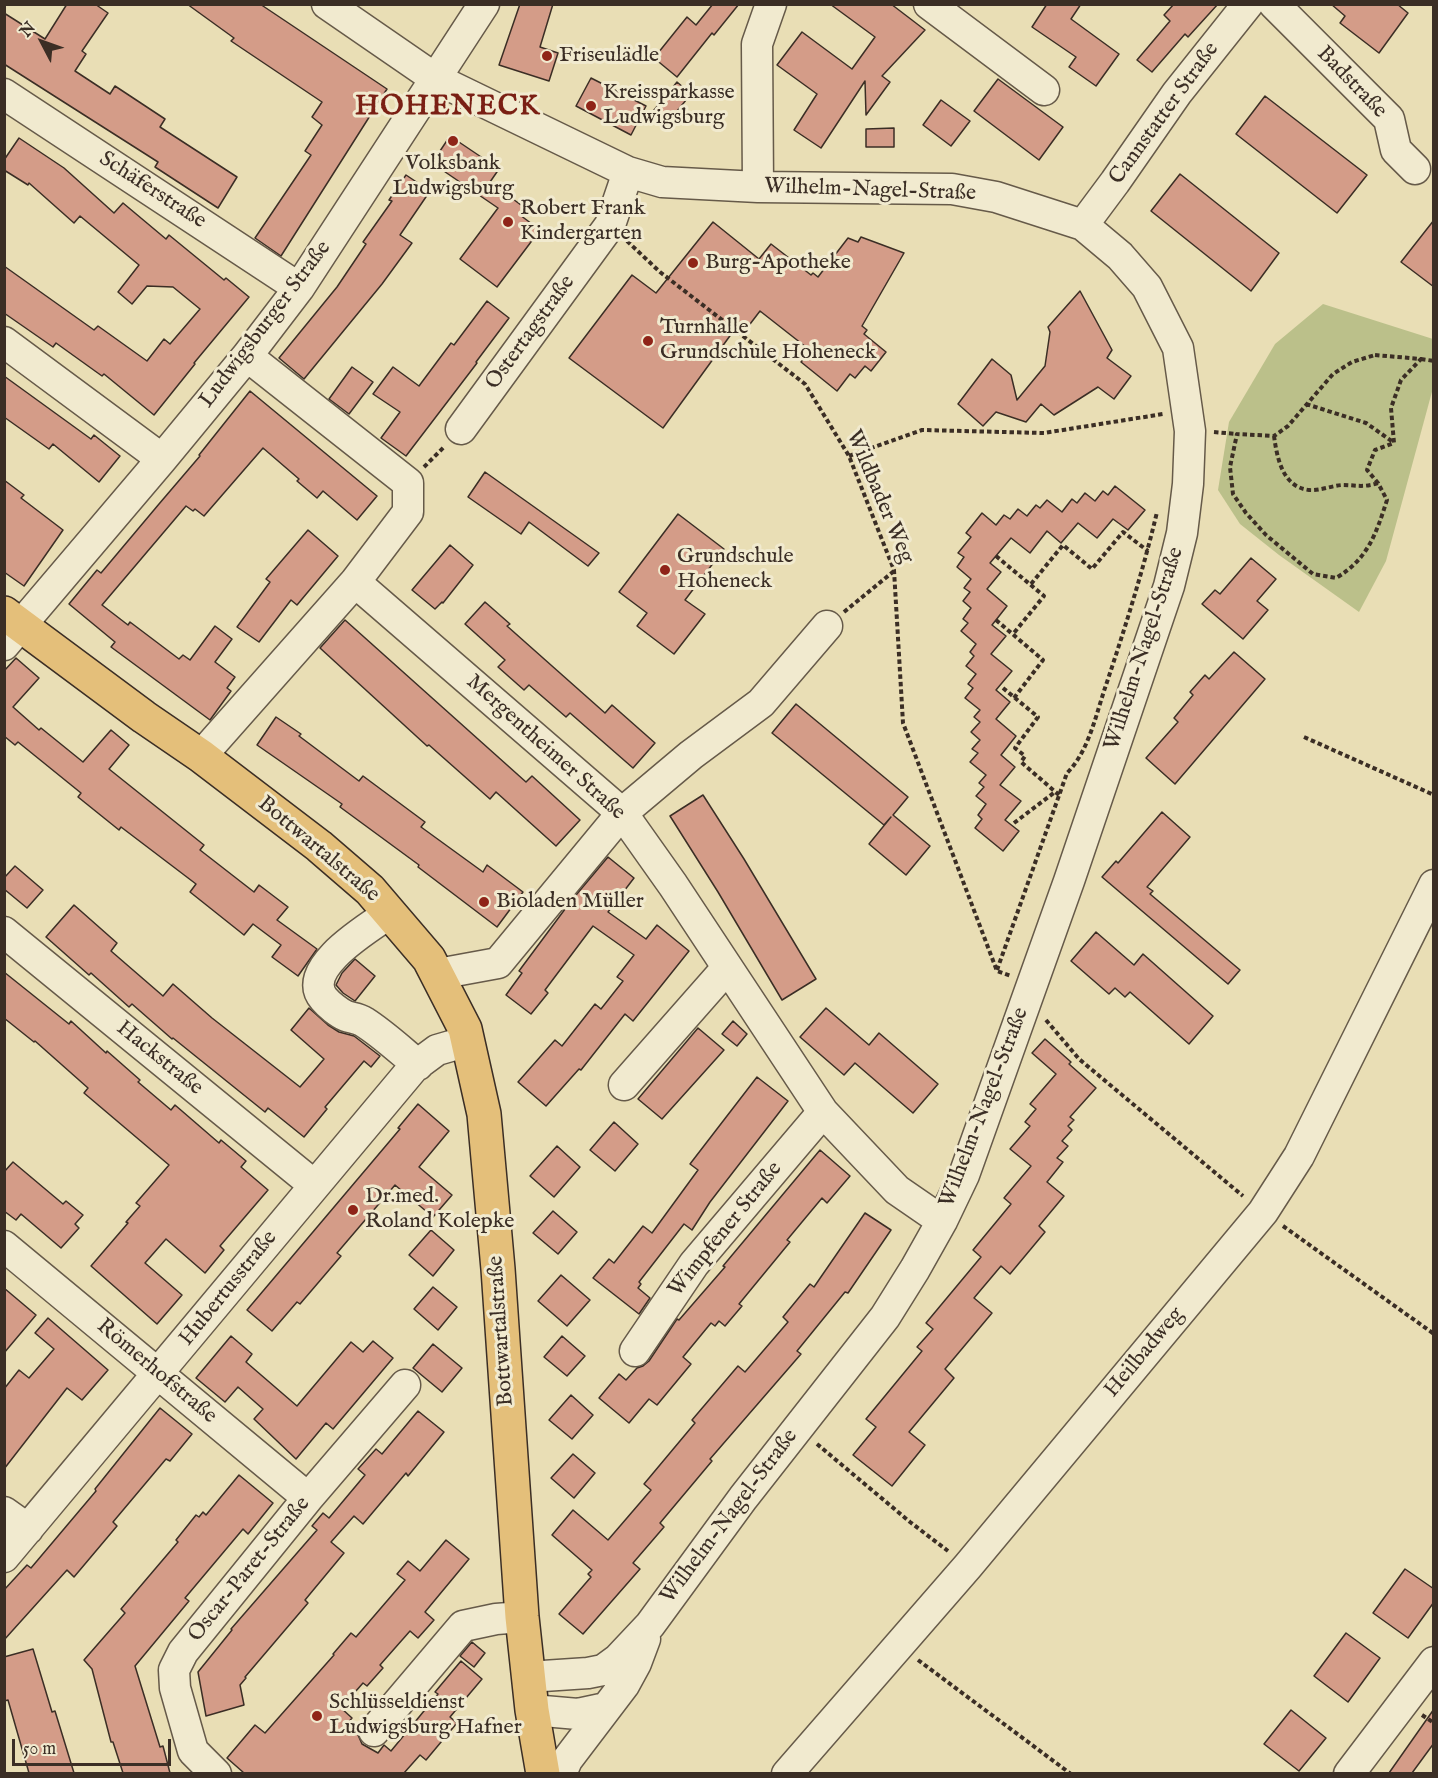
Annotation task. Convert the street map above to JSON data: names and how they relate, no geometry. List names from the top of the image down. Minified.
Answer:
{"streets":{"main road":["Bottwartalstraße"],"street":["Badstraße","Cannstatter Straße","Schäferstraße","Wilhelm-Nagel-Straße","Ludwigsburger Straße","Ostertagstraße","Mergentheimer Straße","Hackstraße","Wimpfener Straße","Hubertusstraße","Heilbadweg","Römerhofstraße","Oscar-Paret-Straße"],"path":["Wildbader Weg"]},"crossings":[["Cannstatter Straße","Wilhelm-Nagel-Straße"],["Schäferstraße","Ludwigsburger Straße"],["Wilhelm-Nagel-Straße","Ludwigsburger Straße"],["Wilhelm-Nagel-Straße","Ostertagstraße"],["Wilhelm-Nagel-Straße","Mergentheimer Straße"],["Wilhelm-Nagel-Straße","Bottwartalstraße"],["Ludwigsburger Straße","Bottwartalstraße"],["Ostertagstraße","Wildbader Weg"],["Mergentheimer Straße","Wimpfener Straße"],["Bottwartalstraße","Hubertusstraße"],["Hackstraße","Hubertusstraße"],["Hubertusstraße","Römerhofstraße"],["Römerhofstraße","Oscar-Paret-Straße"]],"districts":["HOHENECK"],"places":["Friseulädle","Kreissparkasse Ludwigsburg","Volksbank Ludwigsburg","Robert Frank Kindergarten","Burg-Apotheke","Turnhalle Grundschule Hoheneck","Grundschule Hoheneck","Bioladen Müller","Dr.med. Roland Kolepke","Schlüsseldienst Ludwigsburg Hafner"],"scale_bar":"50 m","north":"top left"}
